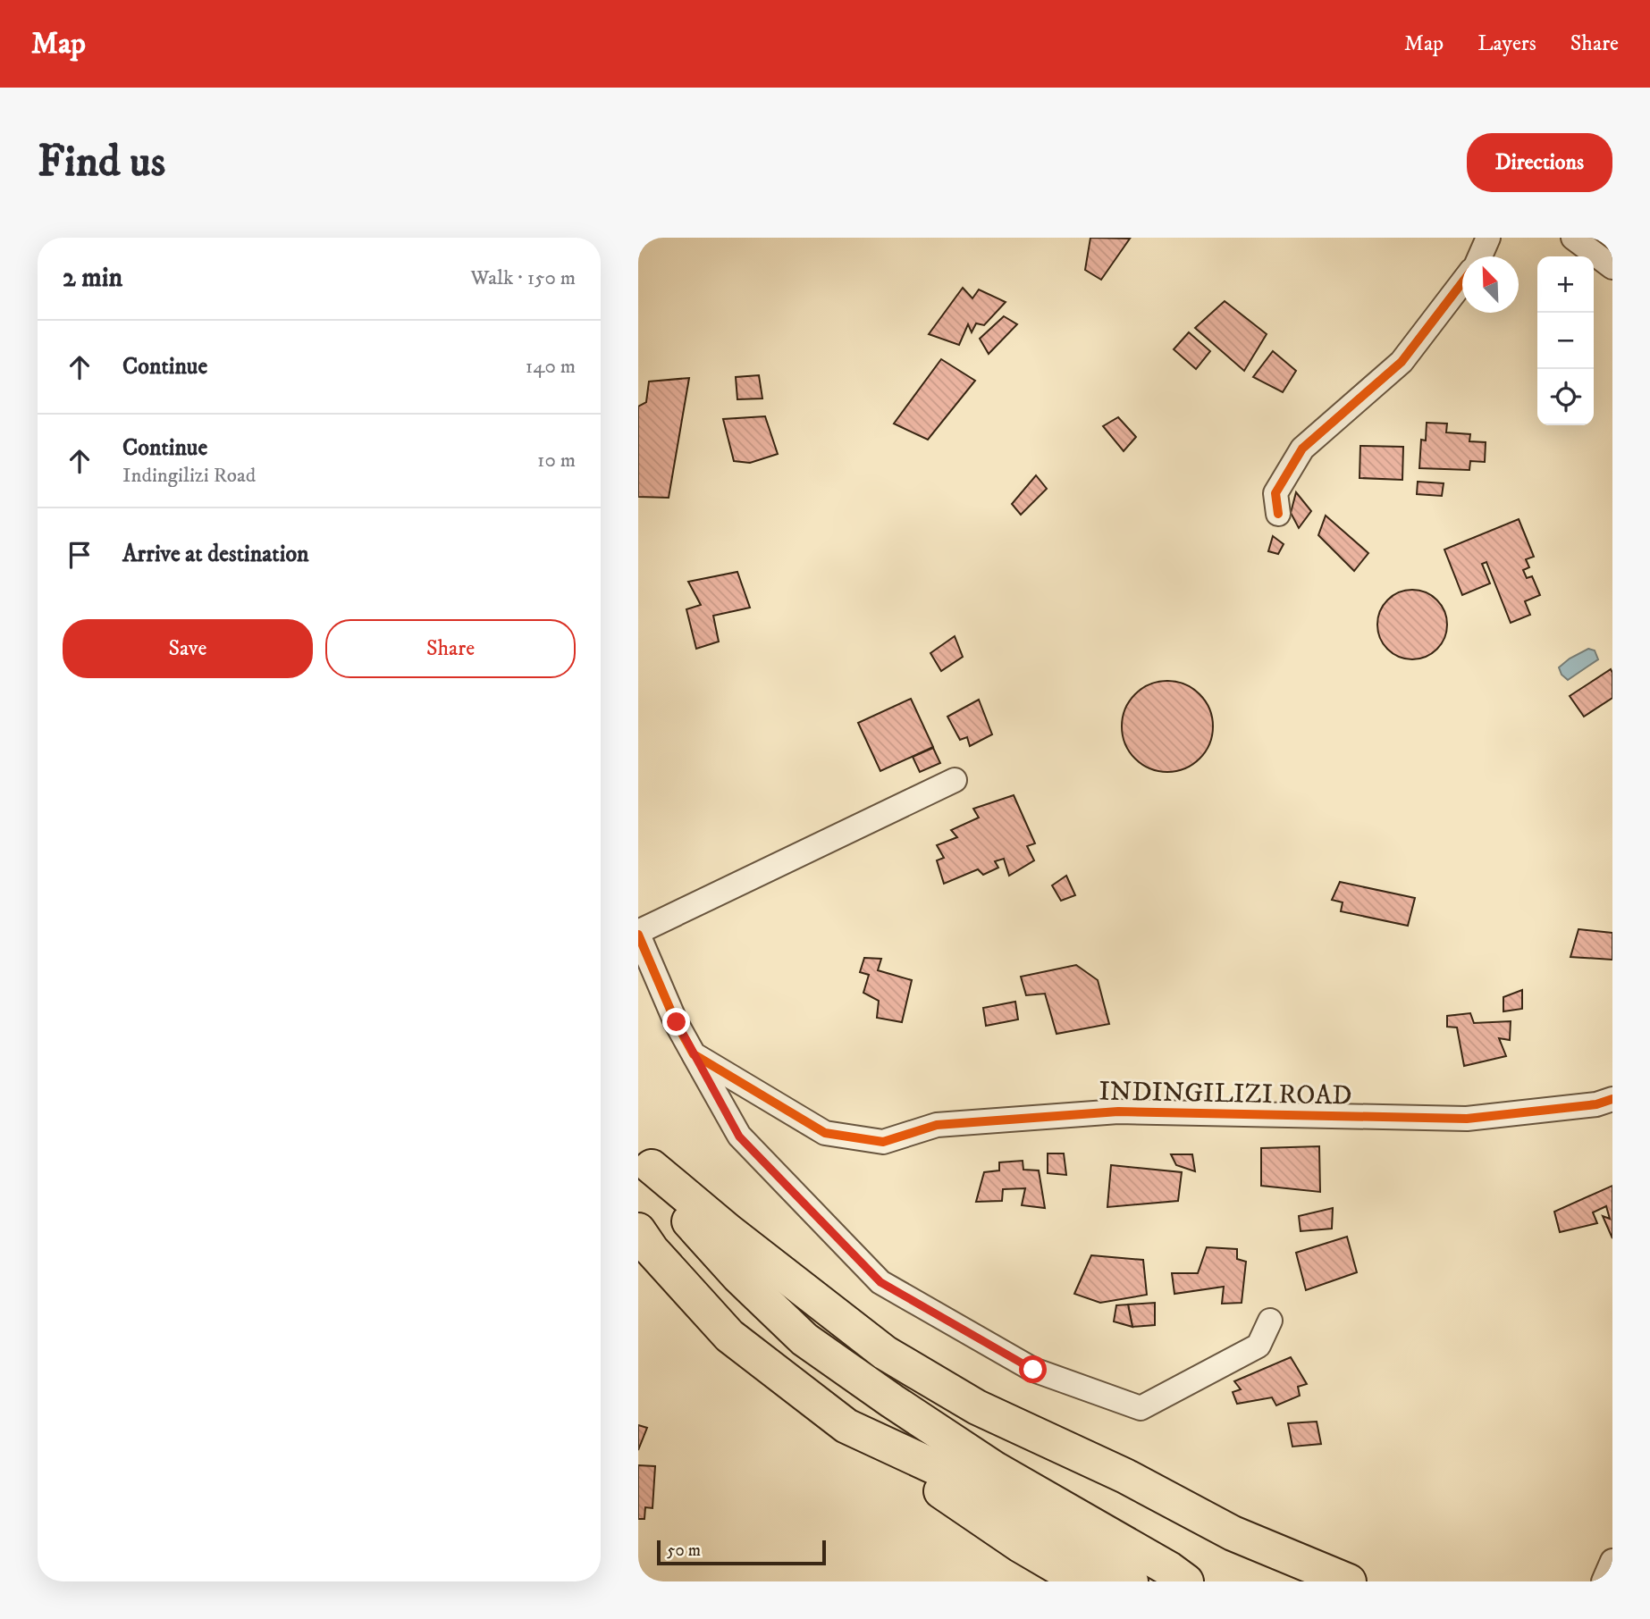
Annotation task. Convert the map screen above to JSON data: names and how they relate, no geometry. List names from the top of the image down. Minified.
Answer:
{"streets":{"street":["INDINGILIZI ROAD"]},"scale_bar":"50 m","north":"top left","page":{"header":"Map","nav":["Map","Layers","Share"],"buttons":["Directions",["Save","Share"]],"title":"Find us","heading":["2 min","Walk · 150 m"],"map_buttons":["+","−"],"list":[["Continue","140 m"],["Continue","Indingilizi Road","10 m"],"Arrive at destination"],"scale":"50 m"}}
